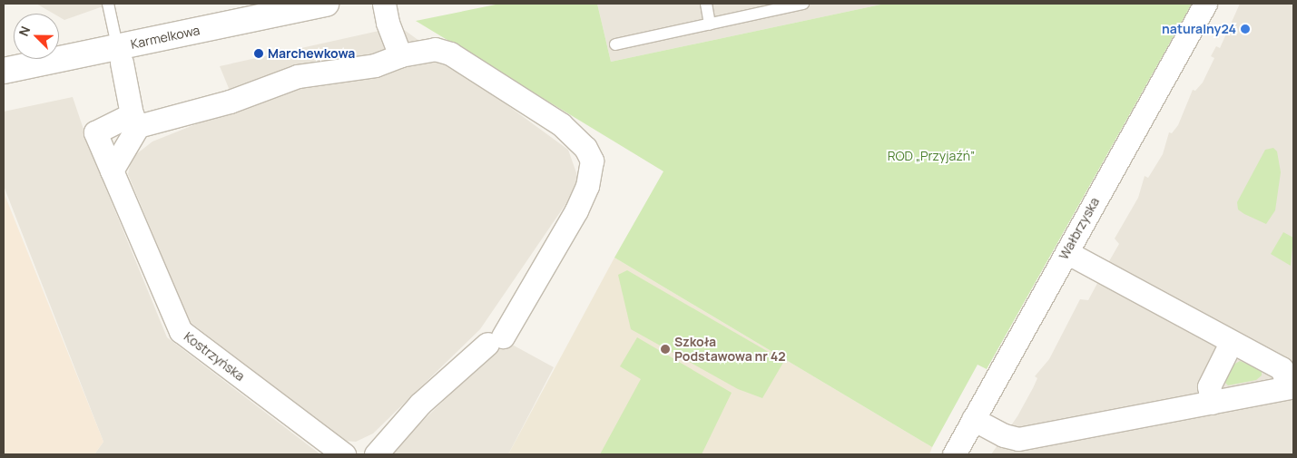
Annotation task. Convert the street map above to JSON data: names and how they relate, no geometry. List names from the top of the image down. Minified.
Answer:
{"streets":{"street":["Karmelkowa","Wałbrzyska","Kostrzyńska"]},"parks":["ROD „Przyjaźń”"],"places":["naturalny24","Marchewkowa","Szkoła Podstawowa nr 42"],"north":"top left"}
